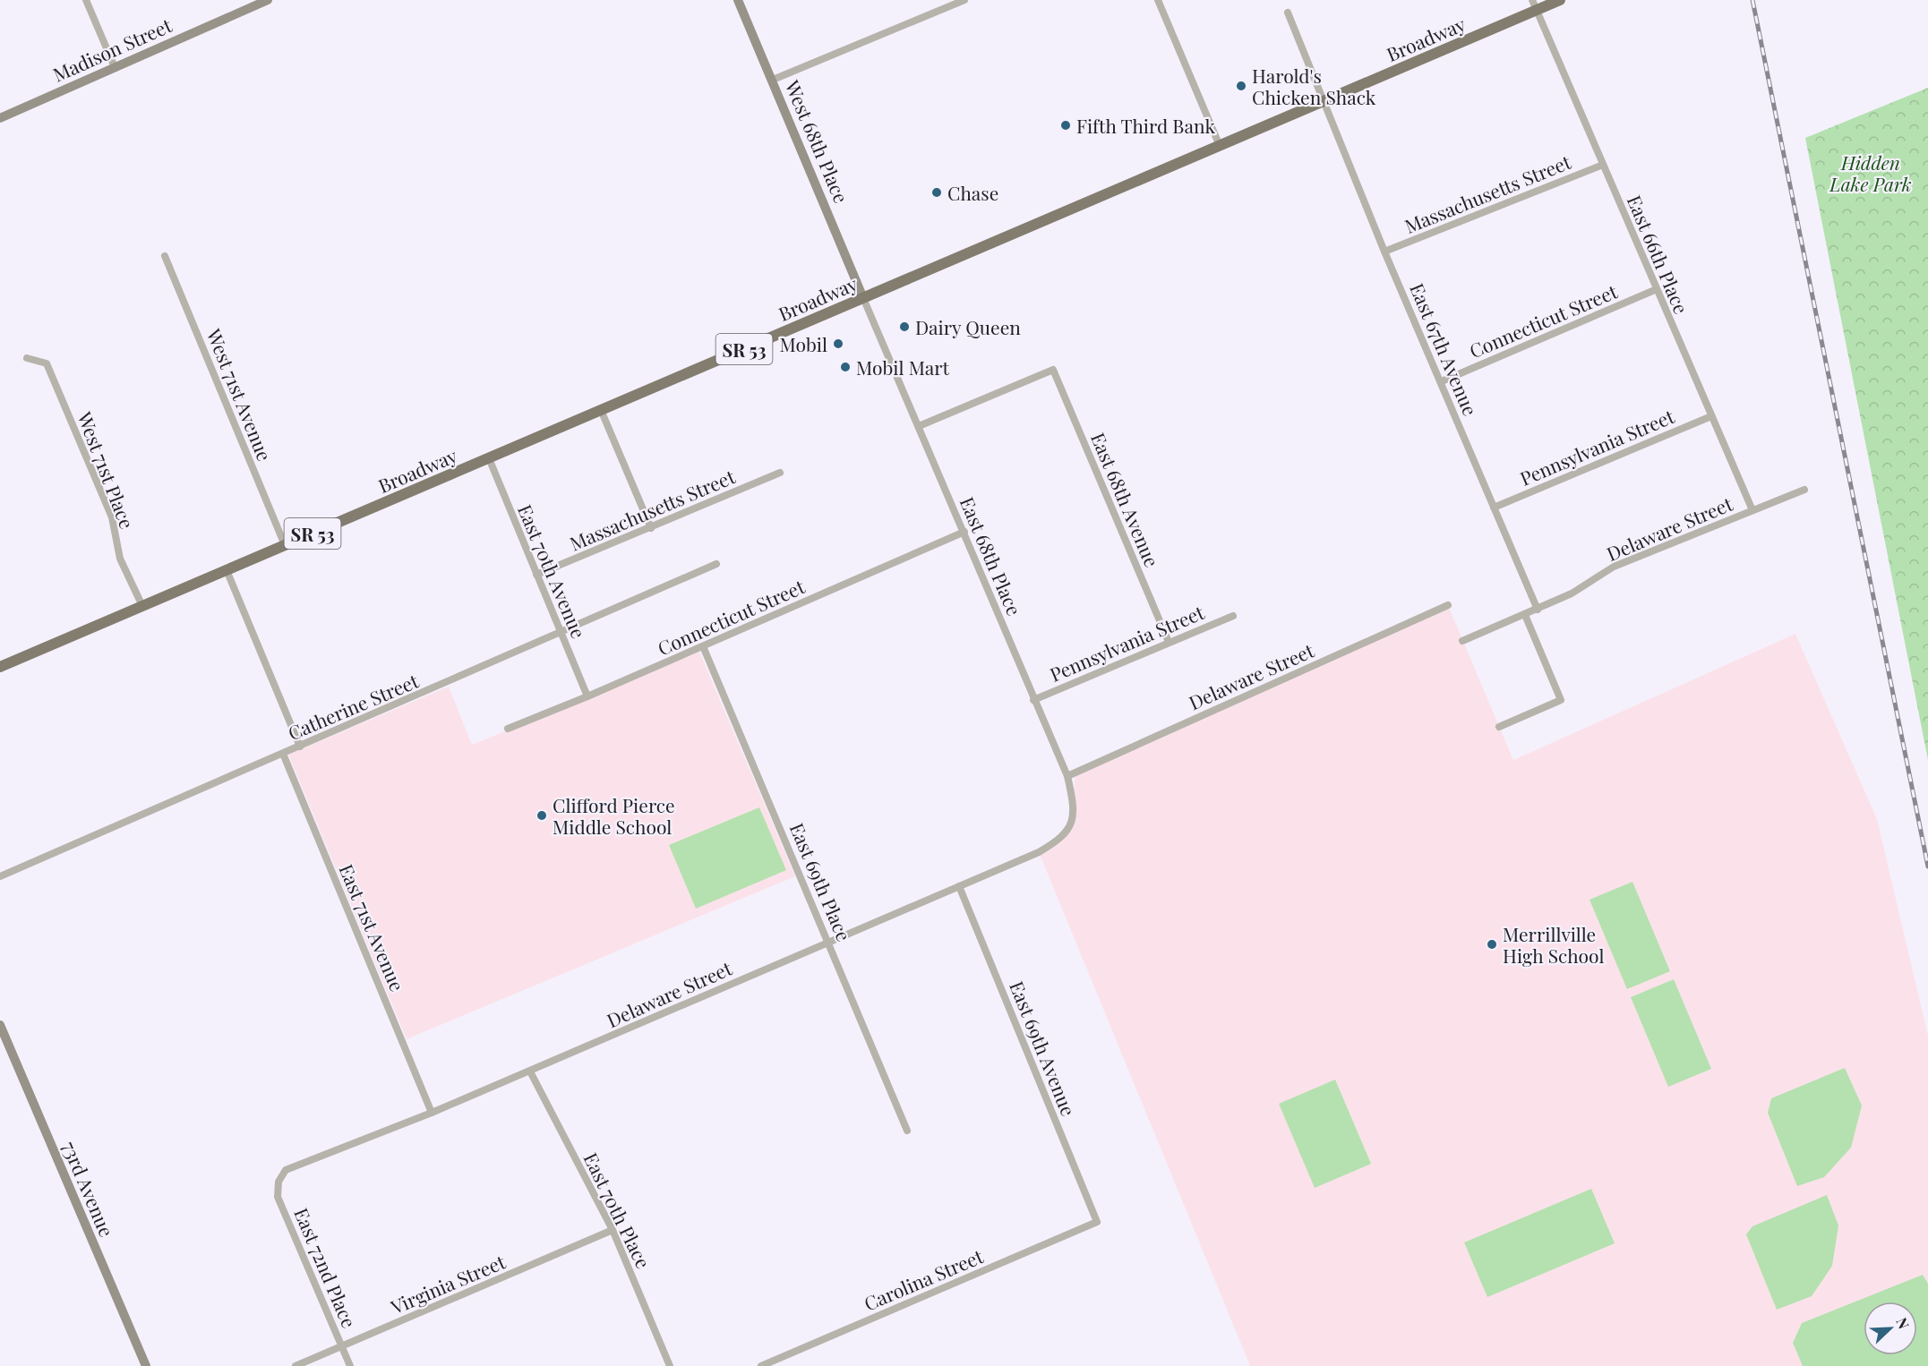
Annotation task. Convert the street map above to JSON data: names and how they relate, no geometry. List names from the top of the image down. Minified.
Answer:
{"streets":{"main road":["Broadway","SR 53"],"street":["Madison Street","West 68th Place","Massachusetts Street","East 66th Place","Connecticut Street","East 67th Avenue","West 71st Avenue","Pennsylvania Street","West 71st Place","East 68th Avenue","Delaware Street","East 68th Place","East 70th Avenue","Catherine Street","East 69th Place","East 71st Avenue","East 69th Avenue","73rd Avenue","East 70th Place","East 72nd Place","Carolina Street","Virginia Street"]},"crossings":[["Broadway","West 68th Place"],["Broadway","East 66th Place"],["Broadway","East 67th Avenue"],["Broadway","West 71st Avenue"],["Broadway","West 71st Place"],["Broadway","East 68th Place"],["Broadway","East 70th Avenue"],["West 68th Place","East 68th Place"],["Massachusetts Street","East 66th Place"],["Massachusetts Street","East 67th Avenue"],["Massachusetts Street","East 70th Avenue"],["East 66th Place","Connecticut Street"],["East 66th Place","Pennsylvania Street"],["East 66th Place","Delaware Street"],["Connecticut Street","East 67th Avenue"],["Connecticut Street","East 68th Place"],["Connecticut Street","East 70th Avenue"],["Connecticut Street","East 69th Place"],["East 67th Avenue","Pennsylvania Street"],["East 67th Avenue","Delaware Street"],["Pennsylvania Street","East 68th Avenue"],["Pennsylvania Street","East 68th Place"],["East 68th Avenue","East 68th Place"],["Delaware Street","East 68th Place"],["Delaware Street","East 69th Place"],["Delaware Street","East 71st Avenue"],["Delaware Street","East 69th Avenue"],["Delaware Street","East 70th Place"],["Delaware Street","East 72nd Place"],["East 70th Avenue","Catherine Street"],["Catherine Street","East 71st Avenue"],["East 69th Avenue","Carolina Street"],["East 70th Place","Virginia Street"],["East 72nd Place","Virginia Street"]],"parks":["Hidden Lake Park"],"places":["Harold's Chicken Shack","Fifth Third Bank","Chase","Dairy Queen","Mobil","Mobil Mart","Clifford Pierce Middle School","Merrillville High School"],"north":"top right"}
